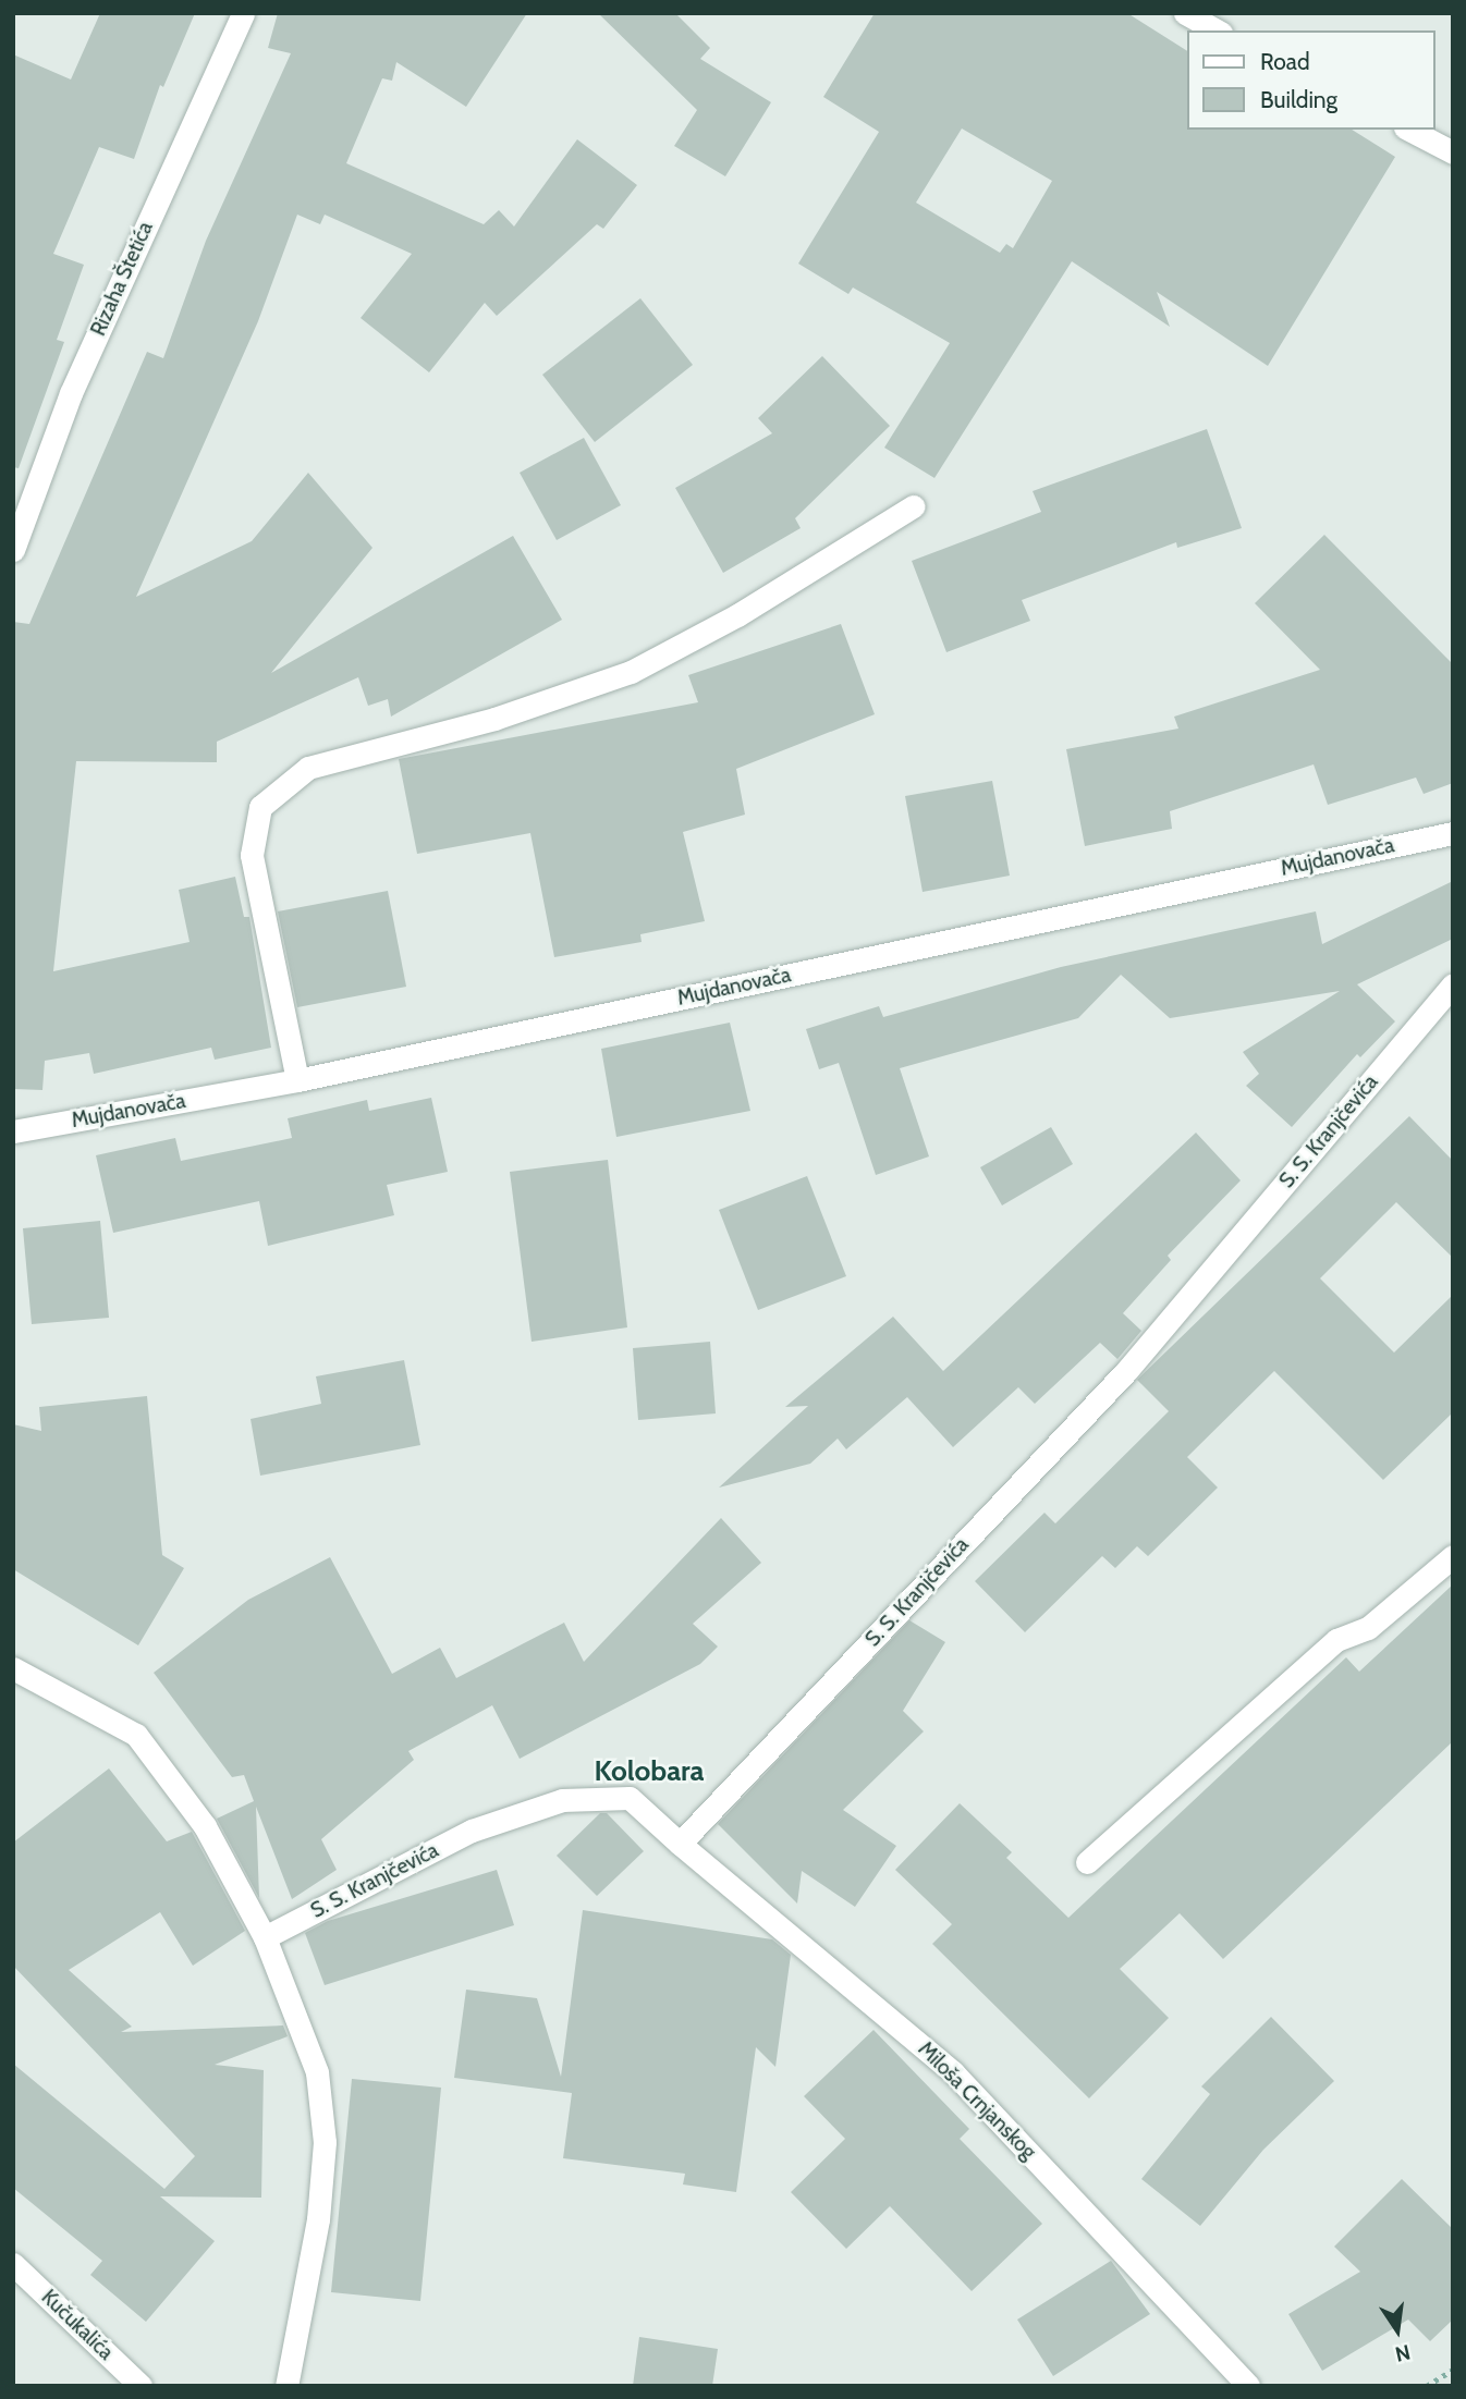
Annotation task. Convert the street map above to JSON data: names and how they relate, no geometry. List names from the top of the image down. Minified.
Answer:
{"streets":{"street":["Rizaha Štetića","Mujdanovača","S. S. Kranjčevića","Miloša Crnjanskog","Kučukalića"]},"crossings":[["S. S. Kranjčevića","Miloša Crnjanskog"]],"districts":["Kolobara"],"legend":["Road","Building"],"north":"bottom"}
